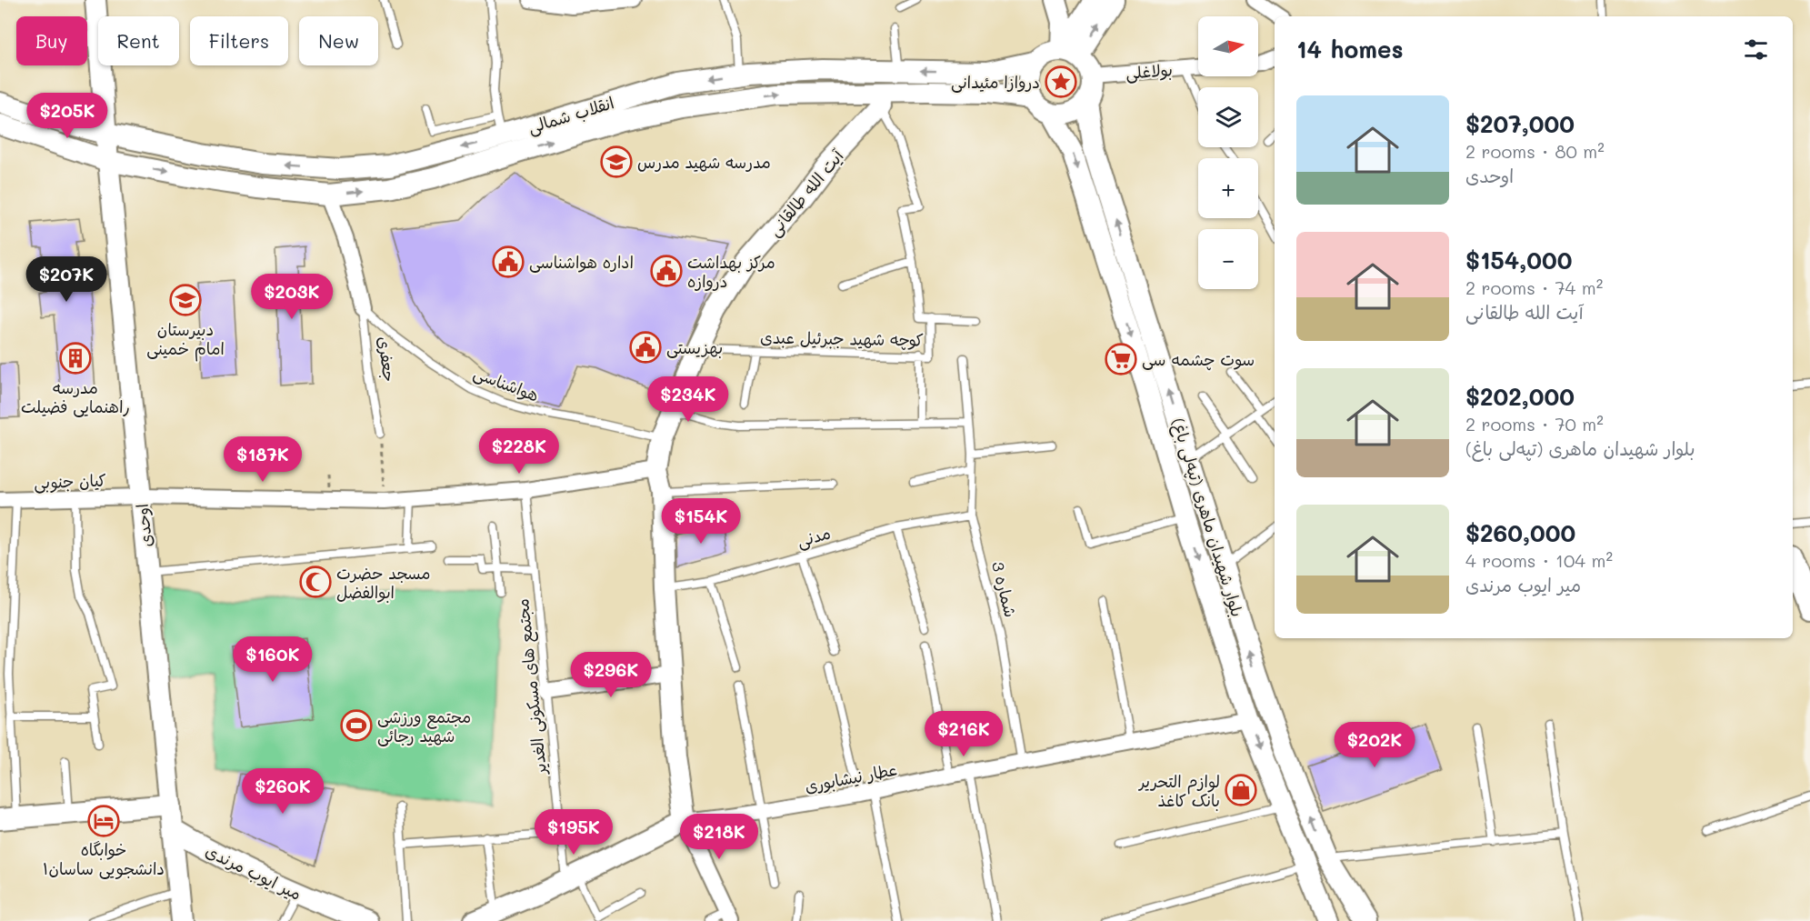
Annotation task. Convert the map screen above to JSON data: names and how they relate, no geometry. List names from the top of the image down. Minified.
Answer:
{"streets":{"street":["بولاغلی","انقلاب شمالی","آیت الله طالقانی","جعفری","کیان جنوبی","بلوار شهیدان ماهری (تپه‌لی باغ)","اوحدی","عطار نیشابوری","میر ایوب مرندی"],"lane":["کوچه شهید جبرئیل عبدی","هواشناسی","مدنی","شماره 3","مجتمع های مسکونی الغدیر"]},"crossings":[["بولاغلی","انقلاب شمالی"],["بولاغلی","بلوار شهیدان ماهری (تپه‌لی باغ)"],["انقلاب شمالی","آیت الله طالقانی"],["انقلاب شمالی","کوچه شهید جبرئیل عبدی"],["انقلاب شمالی","جعفری"],["انقلاب شمالی","بلوار شهیدان ماهری (تپه‌لی باغ)"],["انقلاب شمالی","اوحدی"],["آیت الله طالقانی","کوچه شهید جبرئیل عبدی"],["آیت الله طالقانی","هواشناسی"],["آیت الله طالقانی","کیان جنوبی"],["آیت الله طالقانی","مدنی"],["آیت الله طالقانی","عطار نیشابوری"],["جعفری","هواشناسی"],["کیان جنوبی","اوحدی"],["کیان جنوبی","مجتمع های مسکونی الغدیر"],["بلوار شهیدان ماهری (تپه‌لی باغ)","عطار نیشابوری"],["اوحدی","میر ایوب مرندی"],["مدنی","شماره 3"],["شماره 3","عطار نیشابوری"]],"places":{"place":["دروازا مئیدانی"],"school or university":["مدرسه شهید مدرس","دبیرستان امام خمینی"],"public building":["اداره هواشناسی","مرکز بهداشت دروازه","بهزیستی"],"building":["مدرسه راهنمایی فضیلت"],"supermarket":["سوت چشمه سی"],"mosque":["مسجد حضرت ابوالفضل"],"sports":["مجتمع ورزشی شهید رجائی"],"shop":["لوازم التحریر بانک کاغذ"],"hotel":["خوابگاه دانشجویی ساسان۱"]},"north":"right","page":{"map_buttons":["+","−"],"chip":["Buy","Rent","Filters","New"],"heading":"14 homes","list":[{"name":"$207,000","note":"2 rooms · 80 m² · اوحدی"},{"name":"$154,000","note":"2 rooms · 74 m² · آیت الله طالقانی"},{"name":"$202,000","note":"2 rooms · 70 m² · بلوار شهیدان ماهری (تپه‌لی باغ)"},{"name":"$260,000","note":"4 rooms · 104 m² · میر ایوب مرندی"}],"price":["$205K","$207K","$203K","$234K","$228K","$187K","$154K","$160K","$296K","$216K","$202K","$260K","$195K","$218K"]}}
